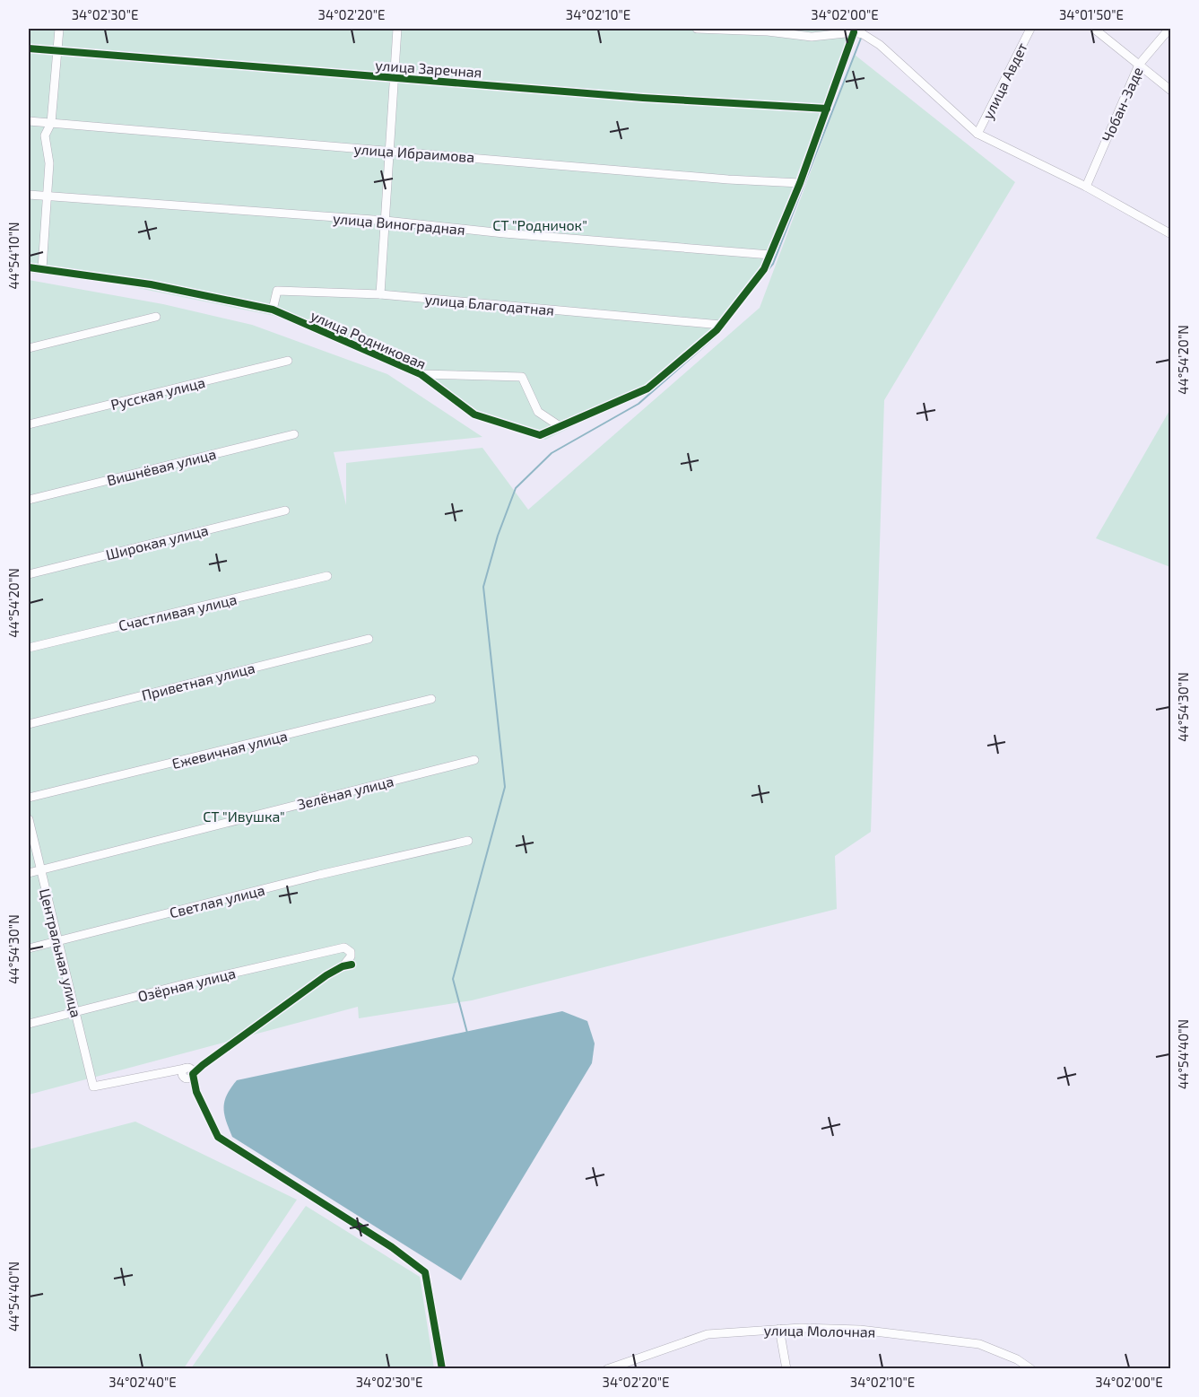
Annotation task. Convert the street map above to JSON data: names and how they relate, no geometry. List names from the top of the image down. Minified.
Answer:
{"streets":{"street":["улица Заречная","улица Авдет","Чобан-Заде","улица Ибраимова","улица Виноградная","улица Благодатная","улица Родниковая","Русская улица","Вишнёвая улица","Широкая улица","Счастливая улица","Приветная улица","Ежевичная улица","Зелёная улица","Светлая улица","Центральная улица","Озёрная улица","улица Молочная"]},"crossings":[["улица Заречная","улица Родниковая"],["улица Ибраимова","улица Родниковая"],["улица Виноградная","улица Родниковая"],["улица Благодатная","улица Родниковая"],["Зелёная улица","Центральная улица"],["Светлая улица","Центральная улица"],["Центральная улица","Озёрная улица"]],"parks":["СТ \"Родничок\"","СТ \"Ивушка\""],"coordinates":["34°02'30\"E","34°02'20\"E","34°02'10\"E","34°02'00\"E","34°01'50\"E","44°54'10\"N","44°54'20\"N","44°54'30\"N","44°54'40\"N","34°02'40\"E"]}
